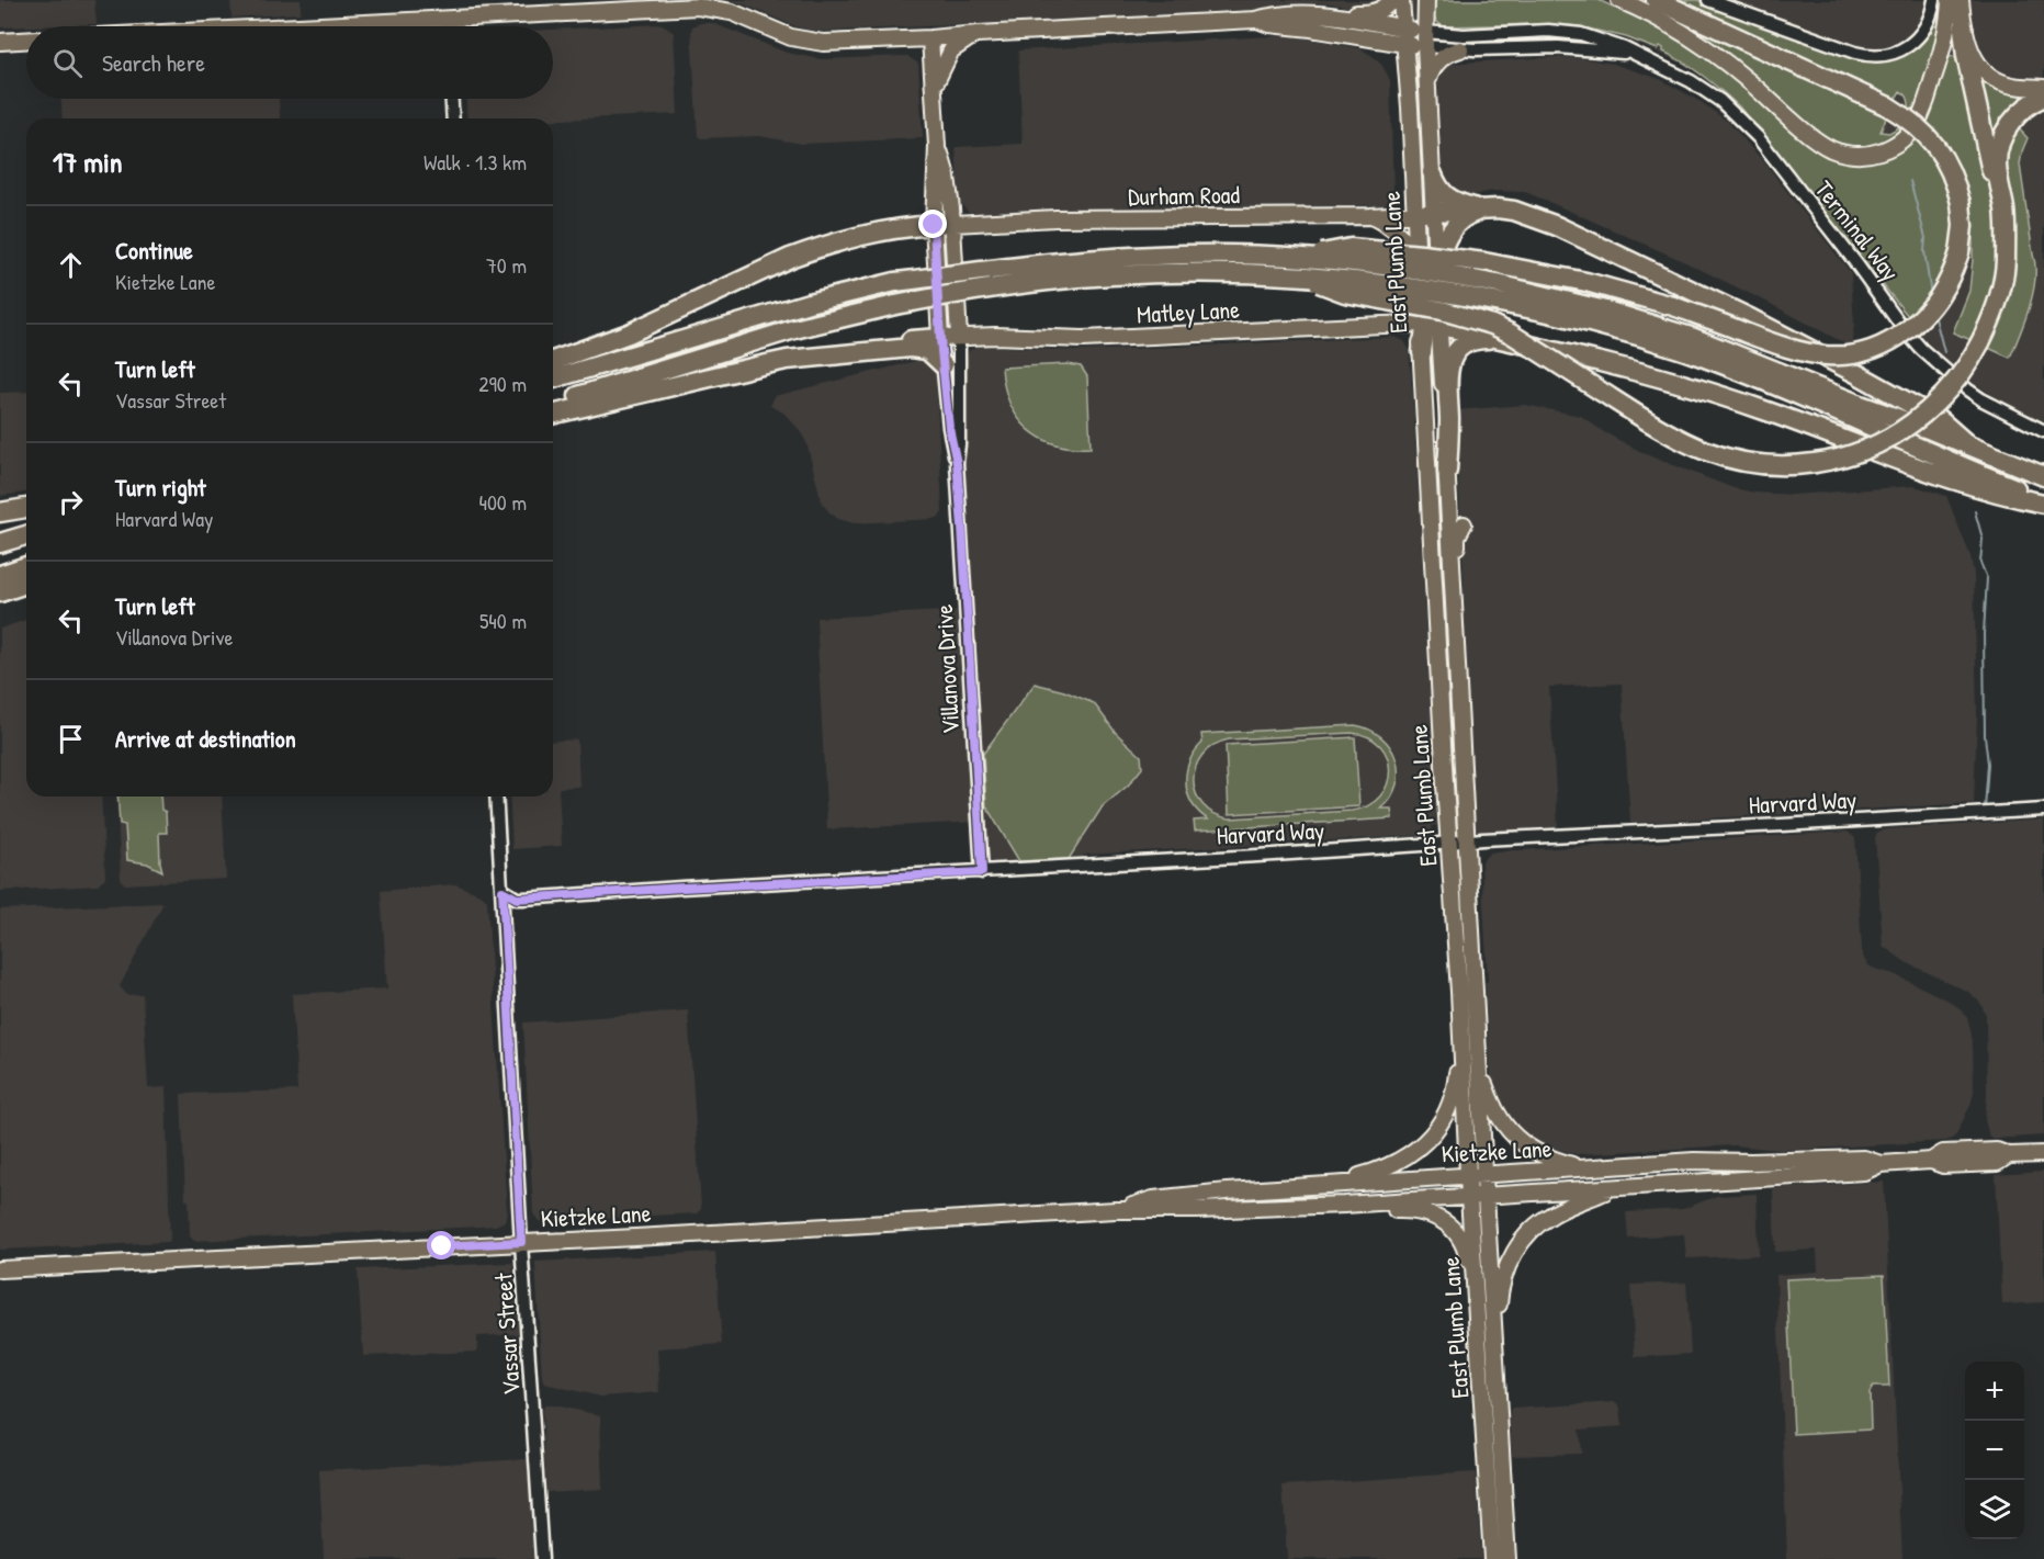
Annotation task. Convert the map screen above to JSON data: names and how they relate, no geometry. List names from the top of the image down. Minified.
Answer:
{"streets":{"main road":["Durham Road","Terminal Way","East Plumb Lane","Matley Lane","Villanova Drive","Kietzke Lane"],"street":["Harvard Way","Vassar Street"]},"crossings":[["Durham Road","East Plumb Lane"],["Durham Road","Villanova Drive"],["Terminal Way","East Plumb Lane"],["Terminal Way","Villanova Drive"],["East Plumb Lane","Matley Lane"],["East Plumb Lane","Harvard Way"],["East Plumb Lane","Kietzke Lane"],["Matley Lane","Villanova Drive"],["Villanova Drive","Harvard Way"],["Harvard Way","Vassar Street"],["Kietzke Lane","Vassar Street"]],"page":{"search":"Search here","heading":["17 min","Walk · 1.3 km"],"list":[["Continue","Kietzke Lane","70 m"],["Turn left","Vassar Street","290 m"],["Turn right","Harvard Way","400 m"],["Turn left","Villanova Drive","540 m"],"Arrive at destination"],"map_buttons":["+","−"]}}
